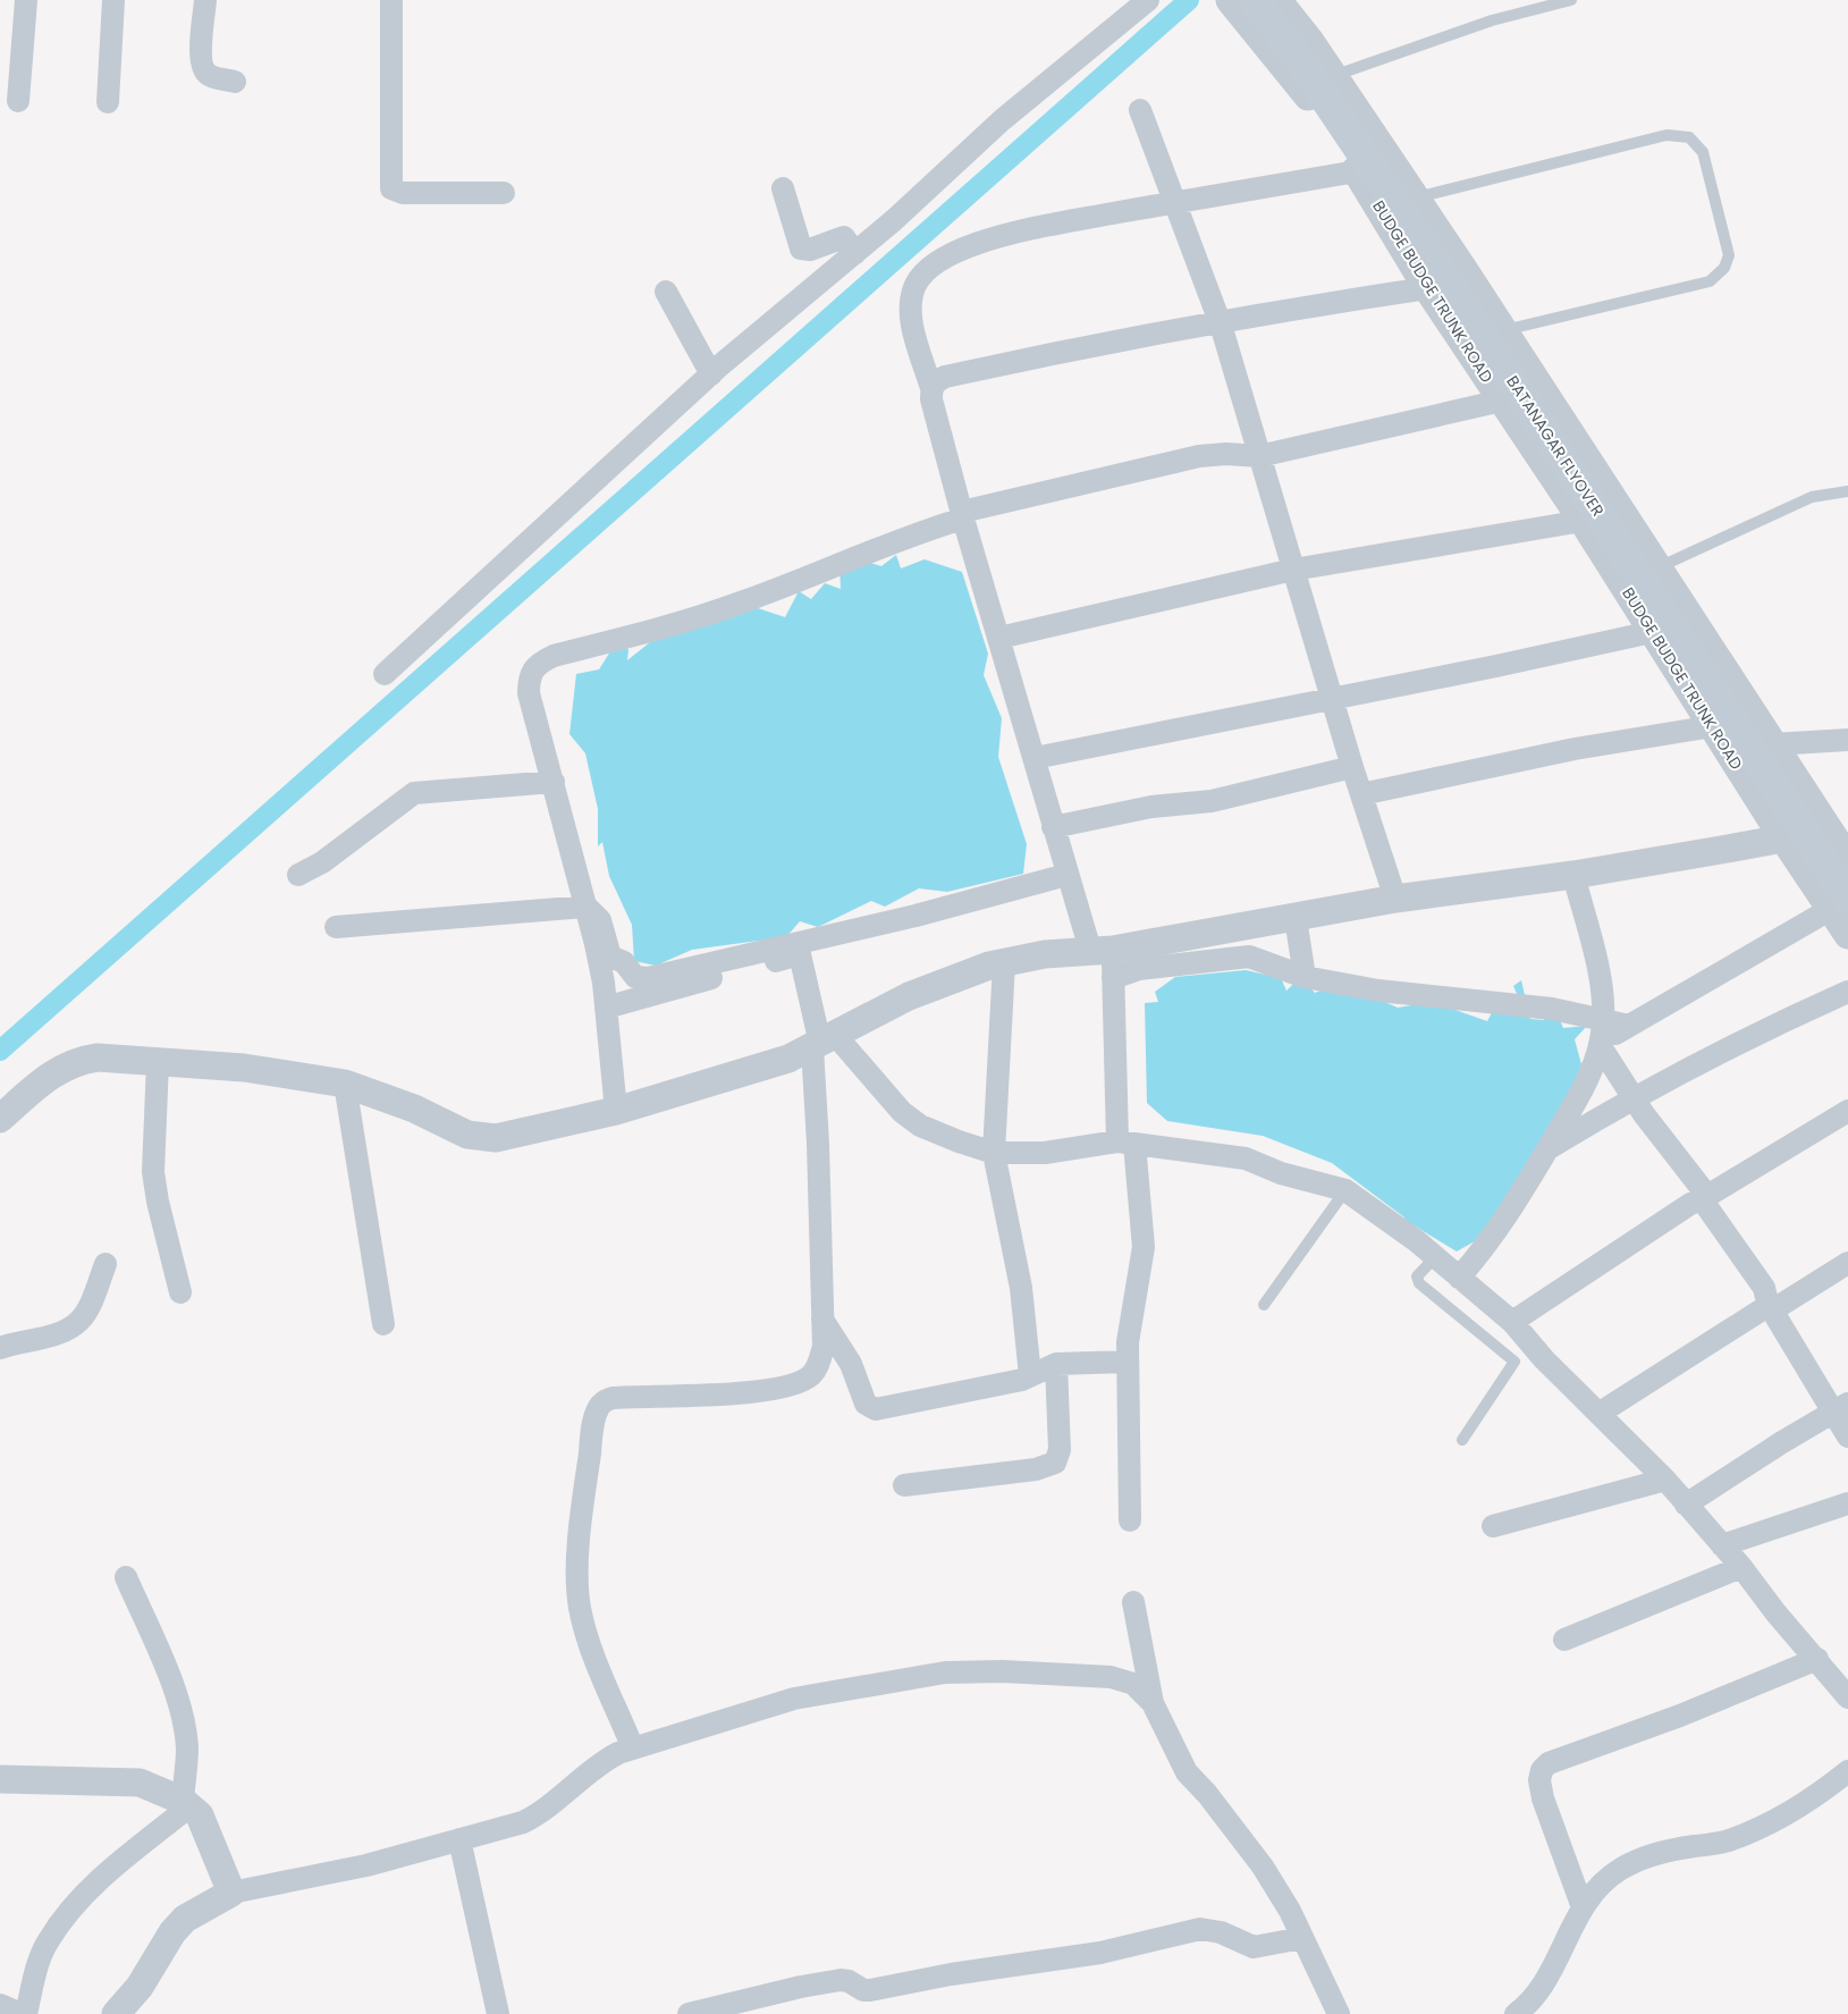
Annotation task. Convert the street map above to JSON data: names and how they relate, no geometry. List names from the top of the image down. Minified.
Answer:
{"streets":{"main road":["BATANAGAR FLYOVER"],"street":["BUDGE BUDGE TRUNK ROAD"]},"crossings":[["BUDGE BUDGE TRUNK ROAD","BATANAGAR FLYOVER"]]}
